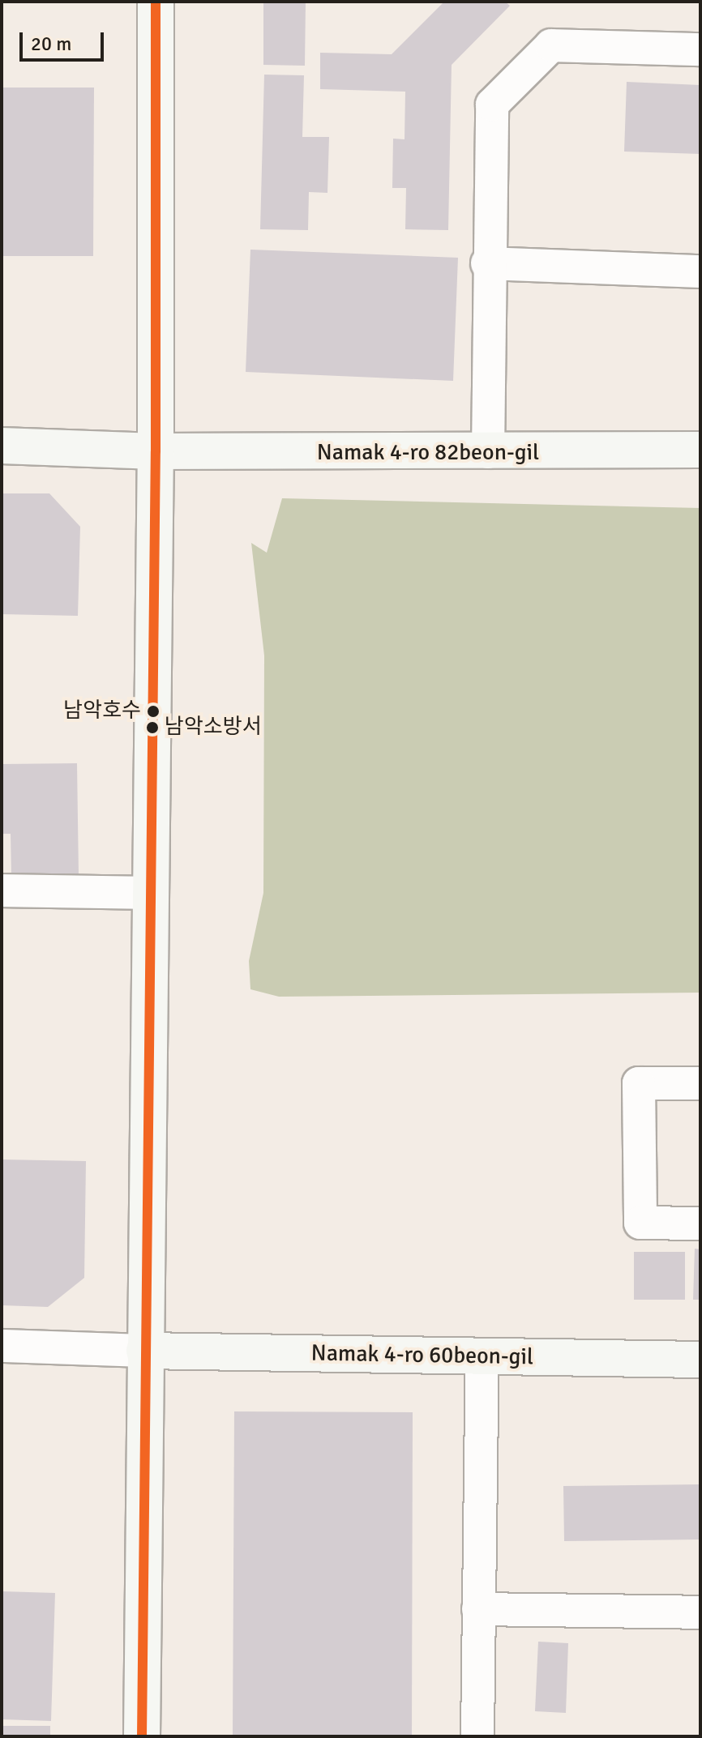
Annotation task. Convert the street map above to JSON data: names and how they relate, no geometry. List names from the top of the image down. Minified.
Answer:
{"streets":{"street":["Namak 4-ro 82beon-gil","Namak 4-ro 60beon-gil"]},"places":["남악호수","남악소방서"],"scale_bar":"20 m"}
